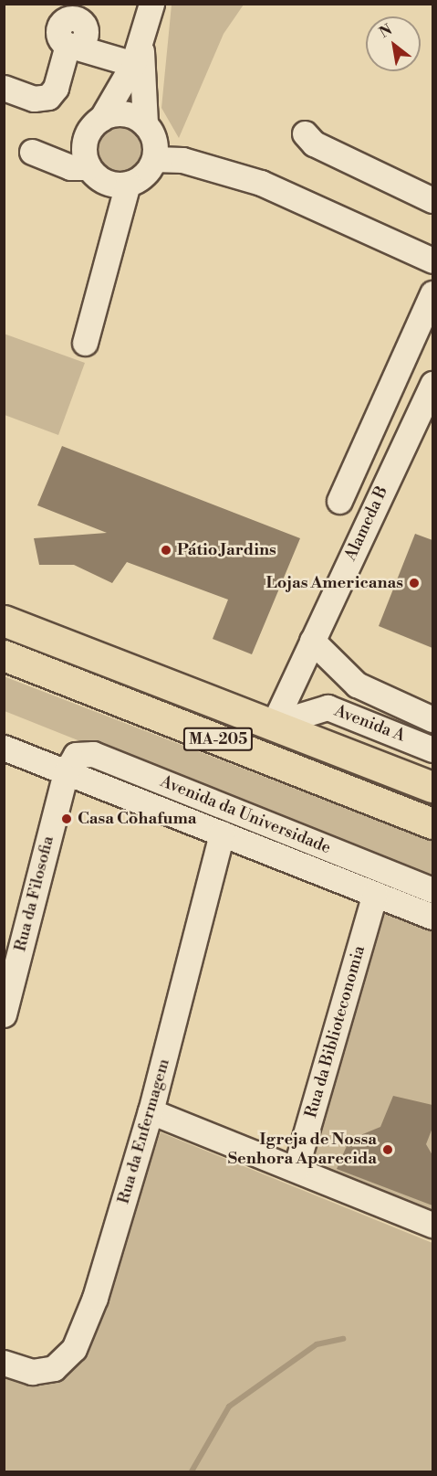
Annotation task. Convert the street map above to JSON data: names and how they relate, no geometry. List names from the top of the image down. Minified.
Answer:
{"streets":{"main road":["MA-205"],"street":["Alameda B","Avenida A","Avenida da Universidade","Rua da Filosofia","Rua da Biblioteconomia","Rua da Enfermagem"]},"crossings":[["Alameda B","Avenida A"],["Alameda B","MA-205"],["Avenida A","MA-205"],["Avenida da Universidade","Rua da Filosofia"],["Avenida da Universidade","Rua da Biblioteconomia"],["Avenida da Universidade","Rua da Enfermagem"]],"places":["Pátio Jardins","Lojas Americanas","Casa Cohafuma","Igreja de Nossa Senhora Aparecida"],"north":"top left"}
